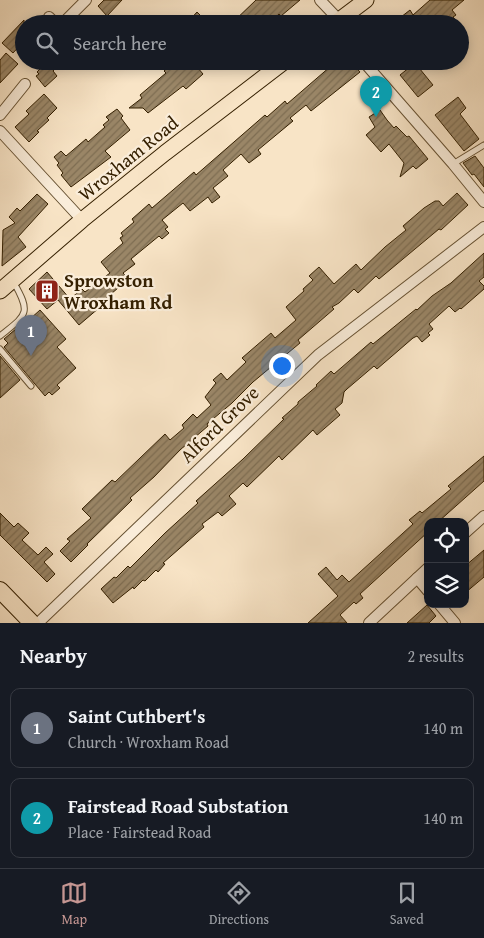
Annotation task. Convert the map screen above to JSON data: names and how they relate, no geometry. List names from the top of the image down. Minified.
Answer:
{"streets":{"main road":["Wroxham Road"],"street":["Alford Grove"]},"places":{"building":["Sprowston Wroxham Rd"]},"page":{"search":"Search here","pins":["2","1"],"heading":["Nearby","2 results"],"list":[{"mark":"1","name":"Saint Cuthbert's","note":"Church · Wroxham Road","value":"140 m"},{"mark":"2","name":"Fairstead Road Substation","note":"Place · Fairstead Road","value":"140 m"}],"nav":["Map","Directions","Saved"]}}
